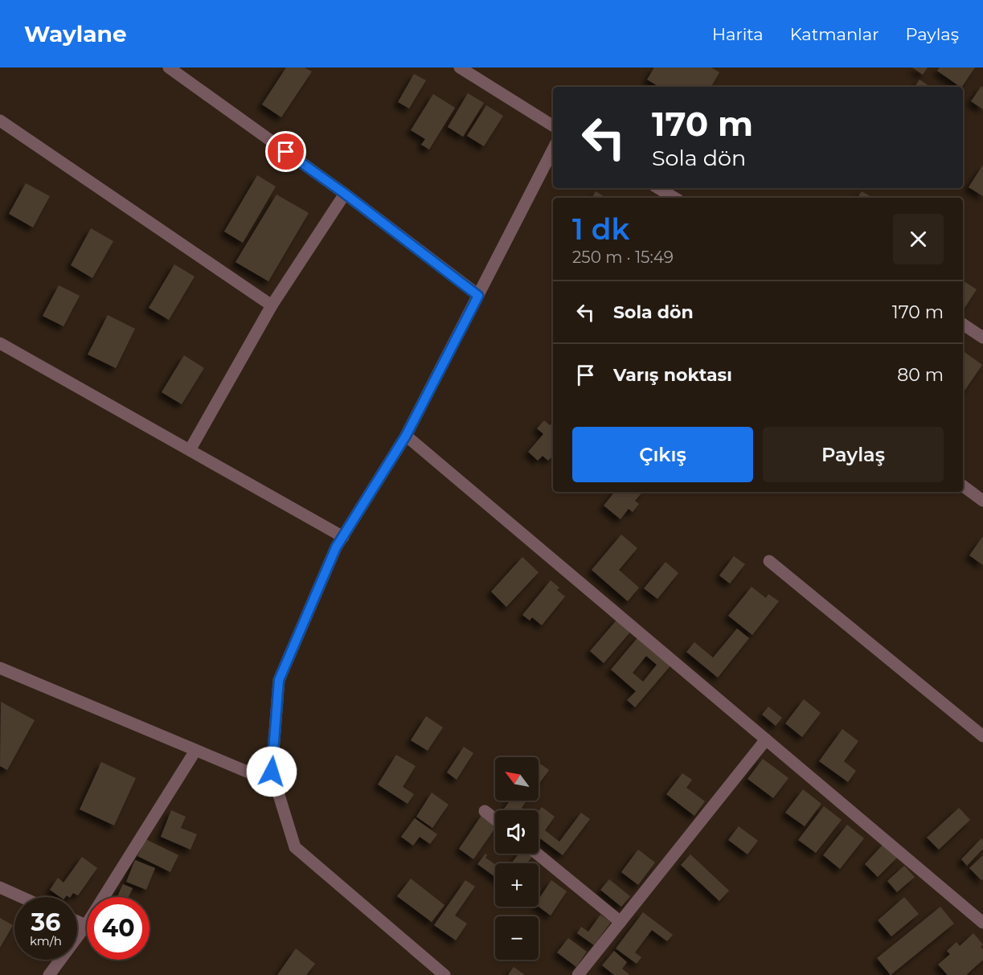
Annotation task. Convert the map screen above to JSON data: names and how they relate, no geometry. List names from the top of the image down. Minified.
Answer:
{"north":"top left","page":{"header":"Waylane","nav":["Harita","Katmanlar","Paylaş"],"turn":["170 m","Sola dön"],"heading":["1 dk","250 m · 15:49"],"list":[{"name":"Sola dön","value":"170 m"},{"name":"Varış noktası","value":"80 m"}],"buttons":["Çıkış","Paylaş"],"map_buttons":["+","−"],"speed":"36 km/h","limit":"40"}}
